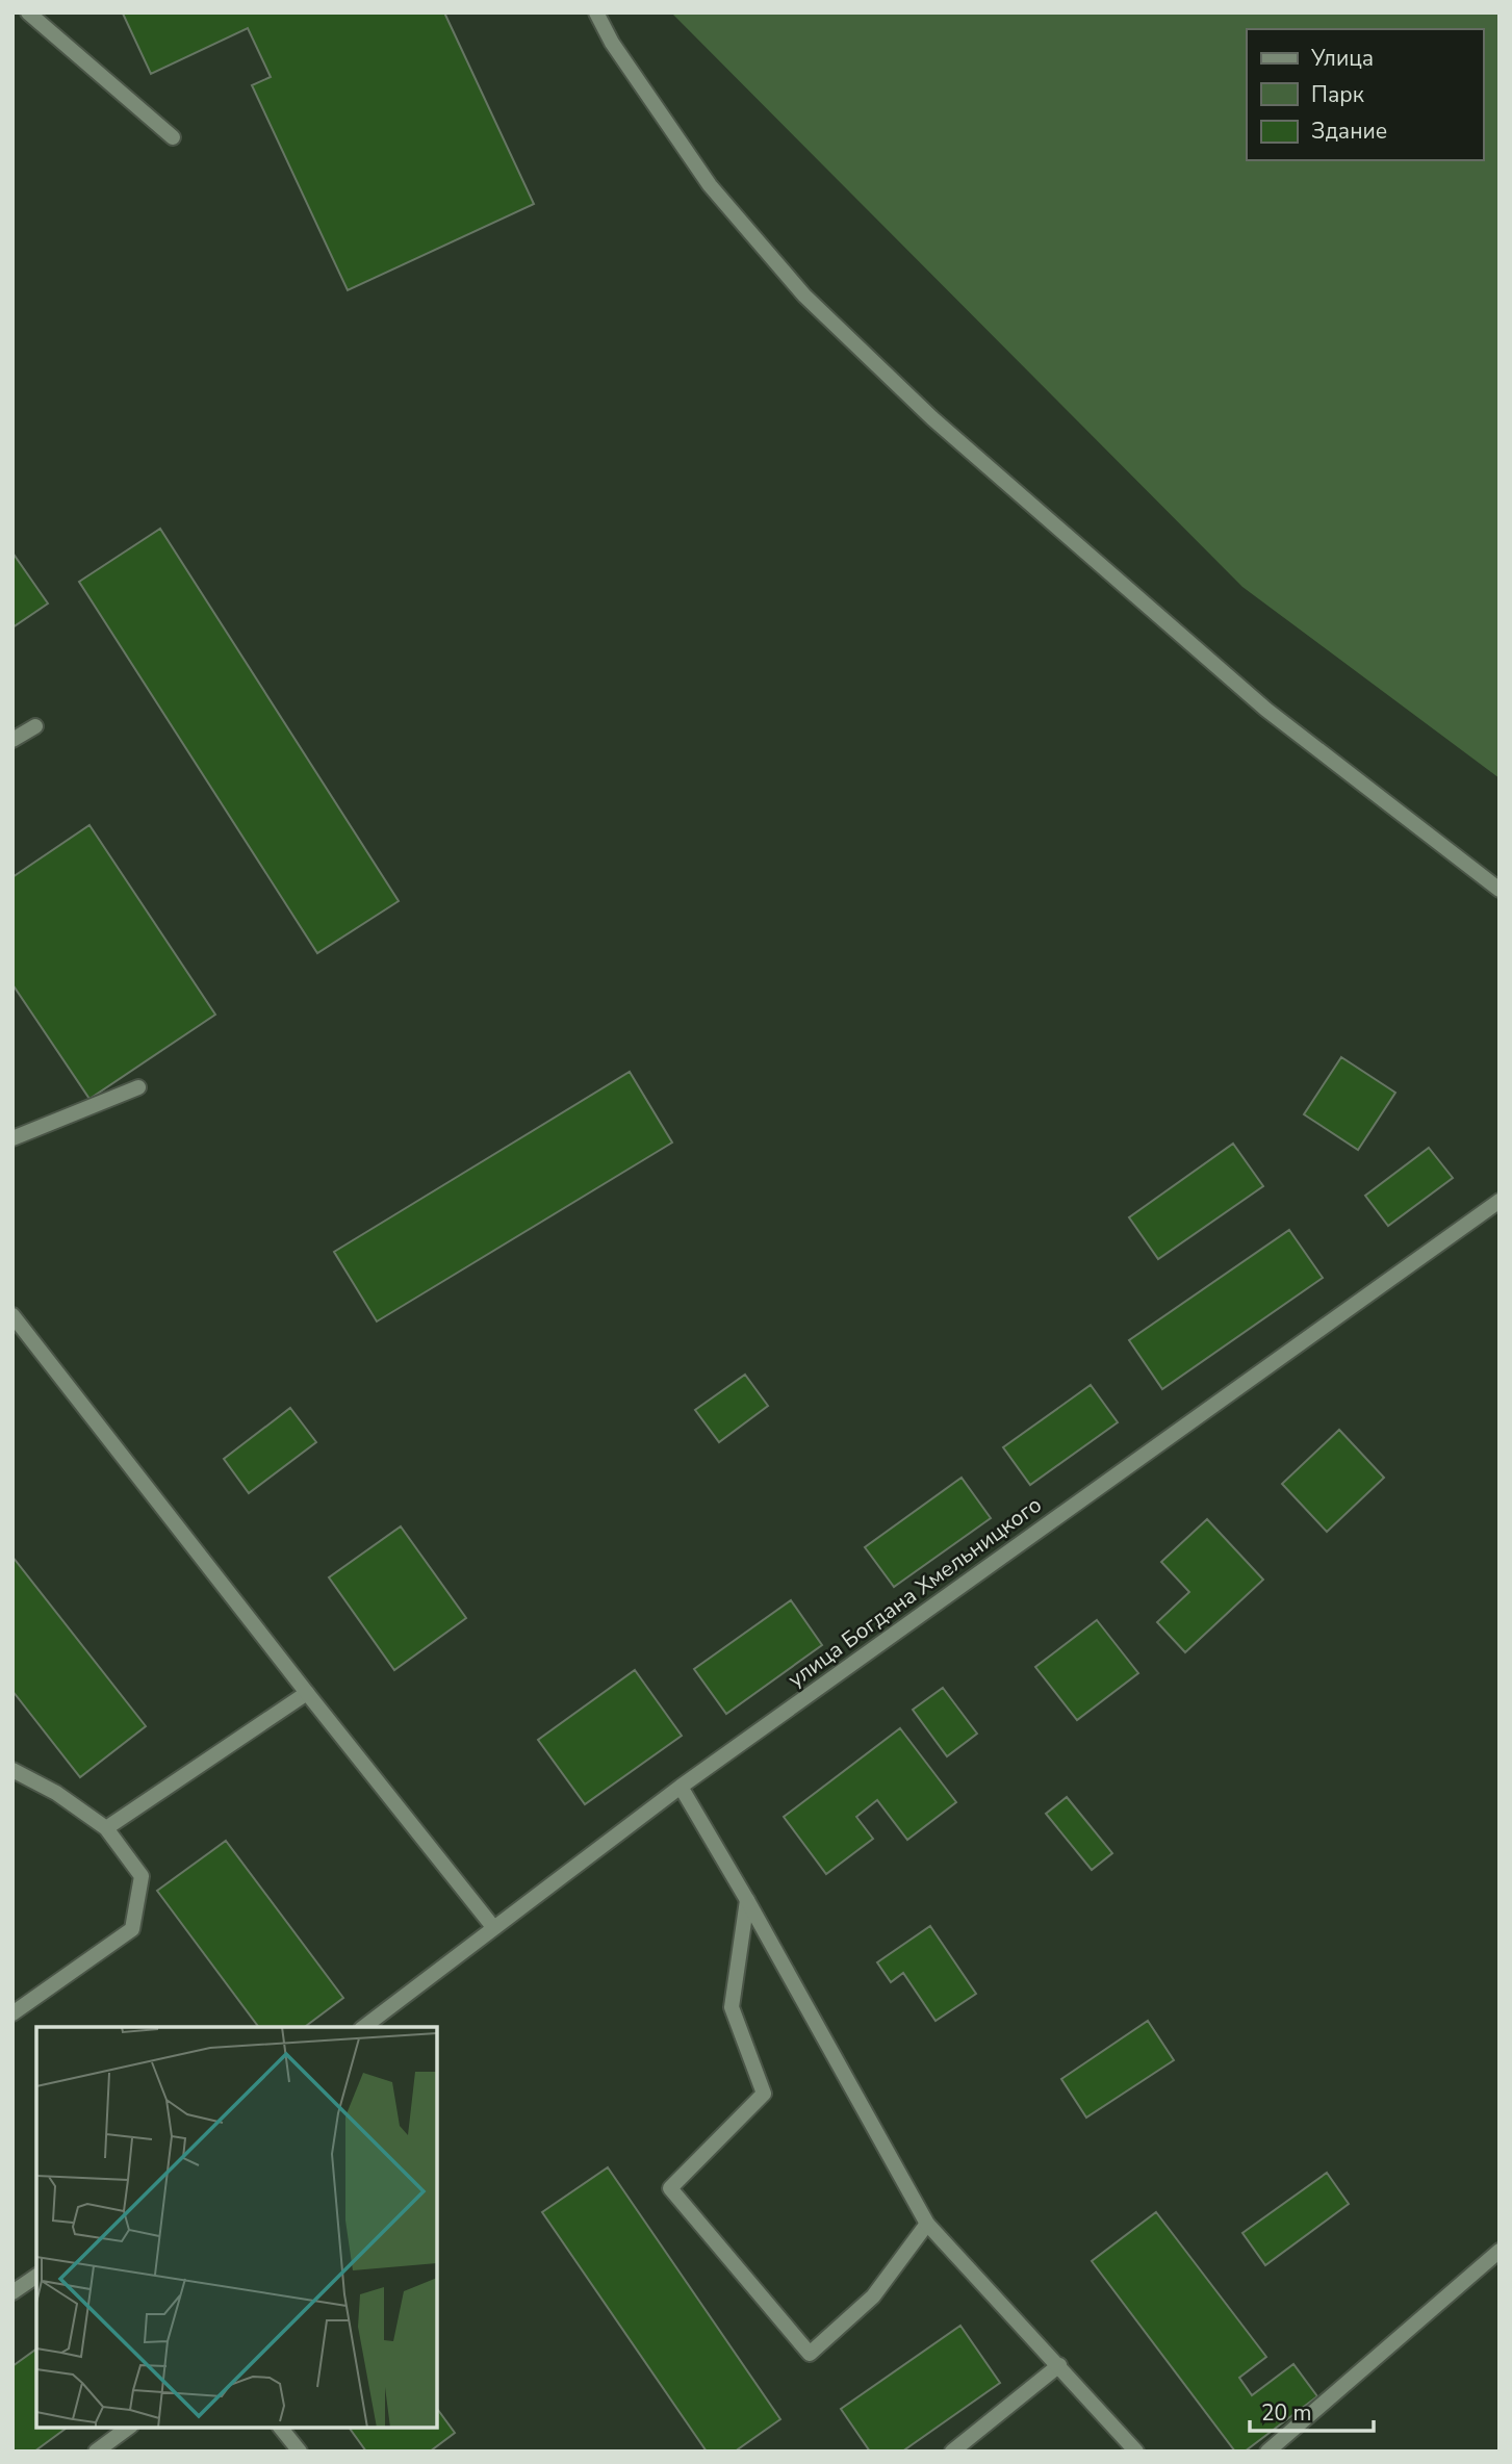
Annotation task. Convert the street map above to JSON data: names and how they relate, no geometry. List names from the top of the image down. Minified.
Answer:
{"streets":{"street":["улица Богдана Хмельницкого"]},"legend":["Улица","Парк","Здание"],"scale_bar":"20 m"}
